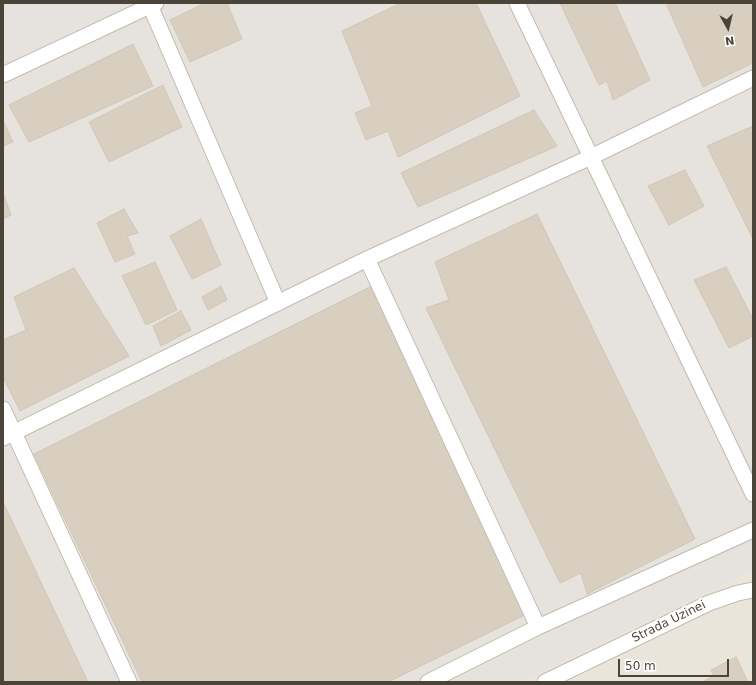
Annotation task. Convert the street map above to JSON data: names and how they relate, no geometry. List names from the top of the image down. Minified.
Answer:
{"streets":{"street":["Strada Uzinei"]},"scale_bar":"50 m","north":"bottom"}
